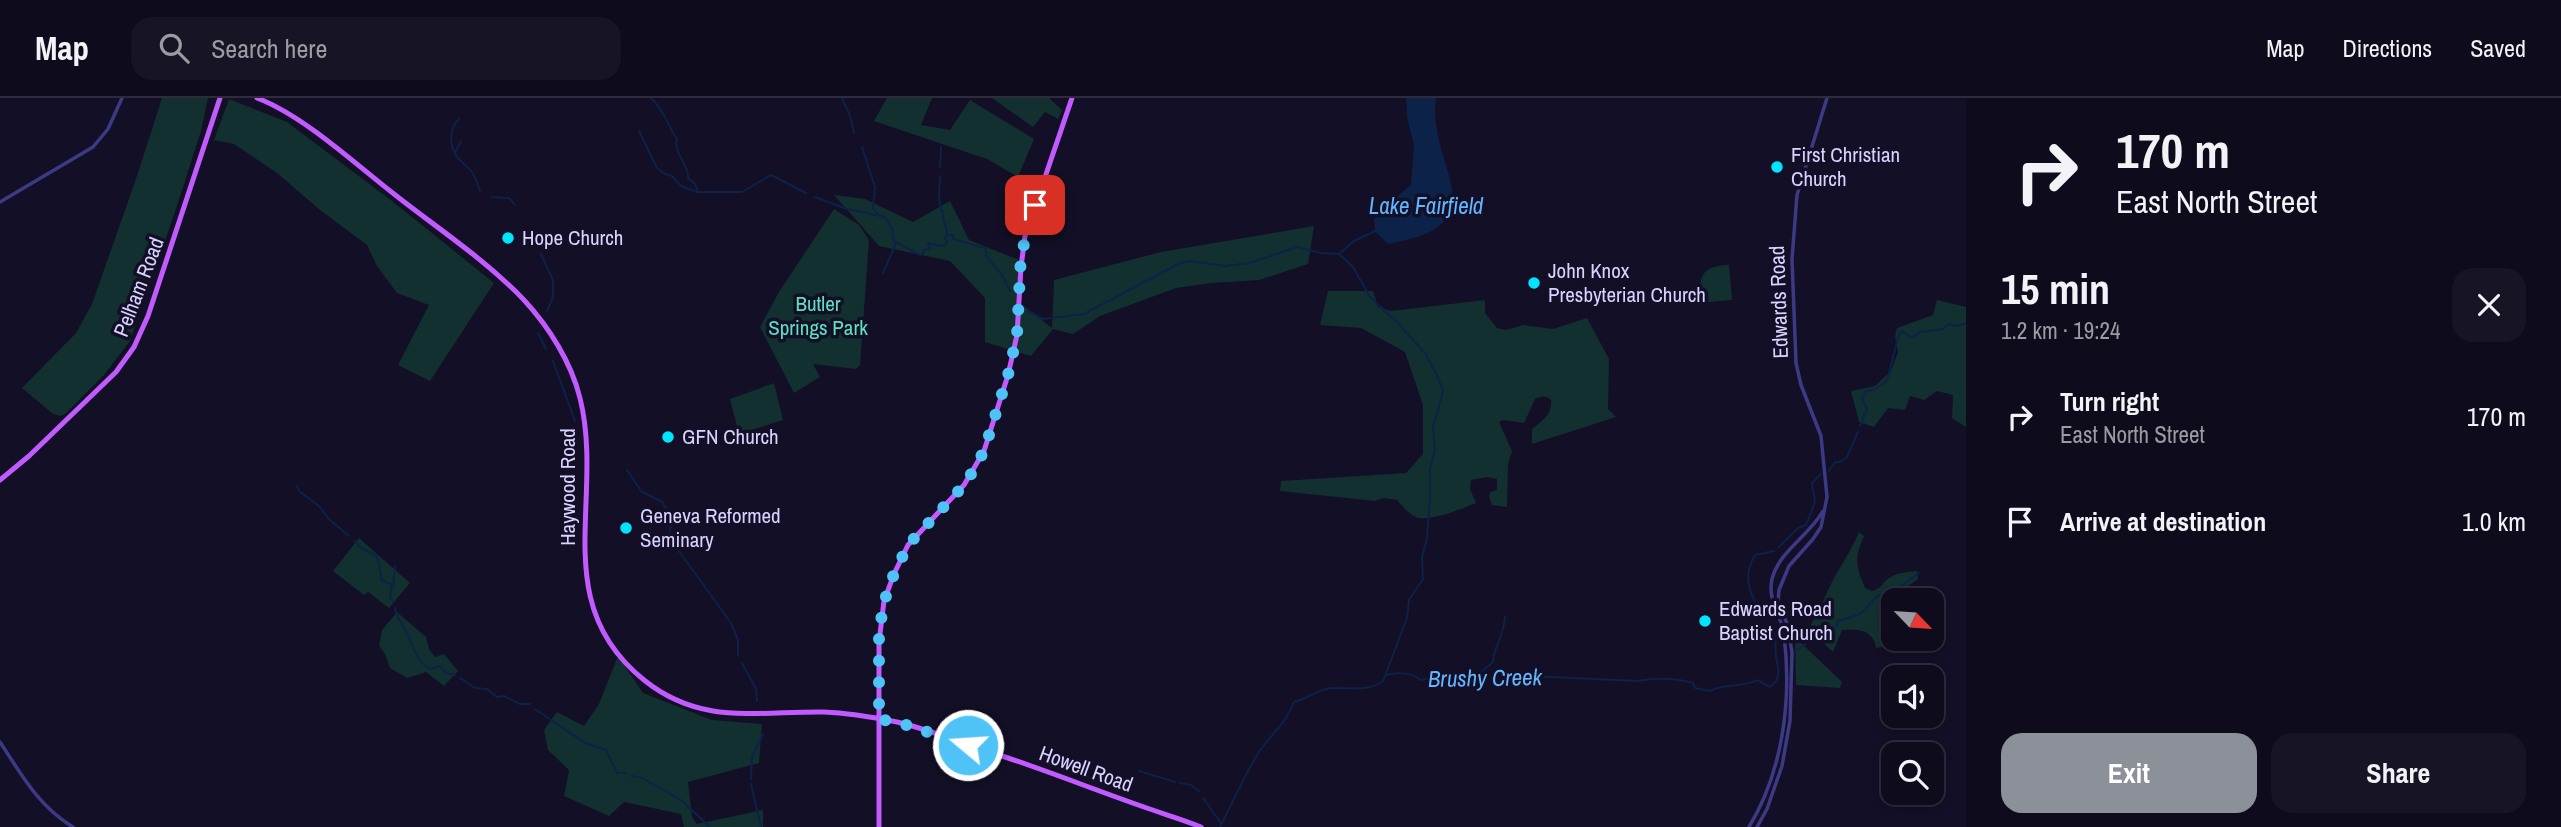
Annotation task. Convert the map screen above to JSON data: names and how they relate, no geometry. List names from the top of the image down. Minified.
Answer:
{"streets":{"main road":["Pelham Road","Haywood Road","Howell Road"],"street":["Edwards Road"]},"crossings":[["Haywood Road","Howell Road"]],"water":["Lake Fairfield","Brushy Creek"],"parks":["Butler Springs Park"],"places":["First Christian Church","Hope Church","John Knox Presbyterian Church","GFN Church","Geneva Reformed Seminary","Edwards Road Baptist Church"],"north":"bottom right","page":{"header":"Map","search":"Search here","nav":["Map","Directions","Saved"],"turn":["170 m","East North Street"],"heading":["15 min","1.2 km · 19:24"],"list":[{"name":"Turn right","note":"East North Street","value":"170 m"},{"name":"Arrive at destination","value":"1.0 km"}],"buttons":["Exit","Share"]}}
